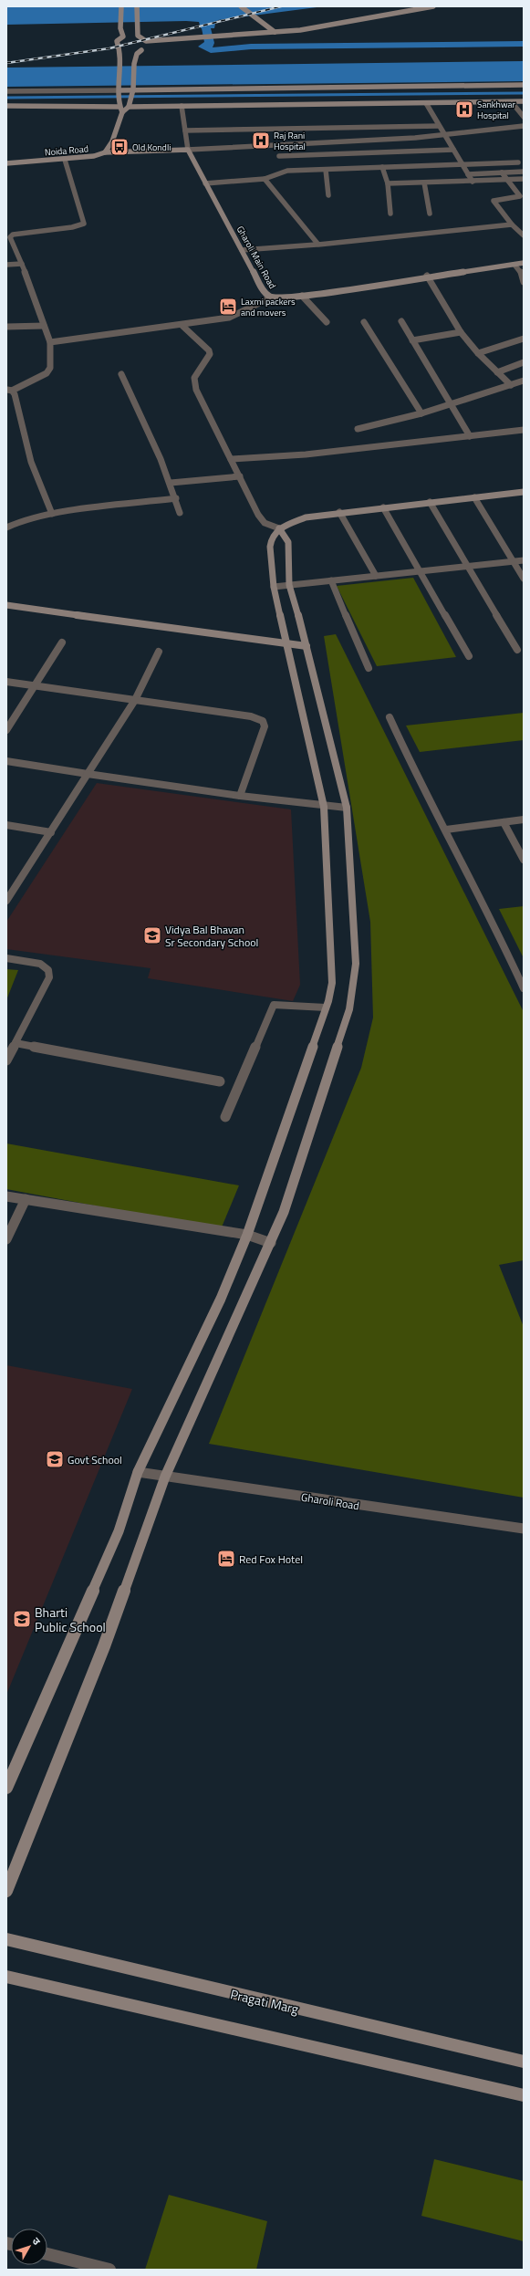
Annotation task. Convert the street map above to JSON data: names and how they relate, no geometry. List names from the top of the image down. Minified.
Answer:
{"streets":{"street":["Noida Road","Gharoli Main Road","Gharoli Road","Pragati Marg"]},"places":{"hospital":["Sankhwar Hospital","Raj Rani Hospital"],"bus stop":["Old Kondli"],"hotel":["Laxmi packers and movers","Red Fox Hotel"],"school or university":["Vidya Bal Bhavan Sr Secondary School","Govt School","Bharti Public School"]},"north":"top right"}
